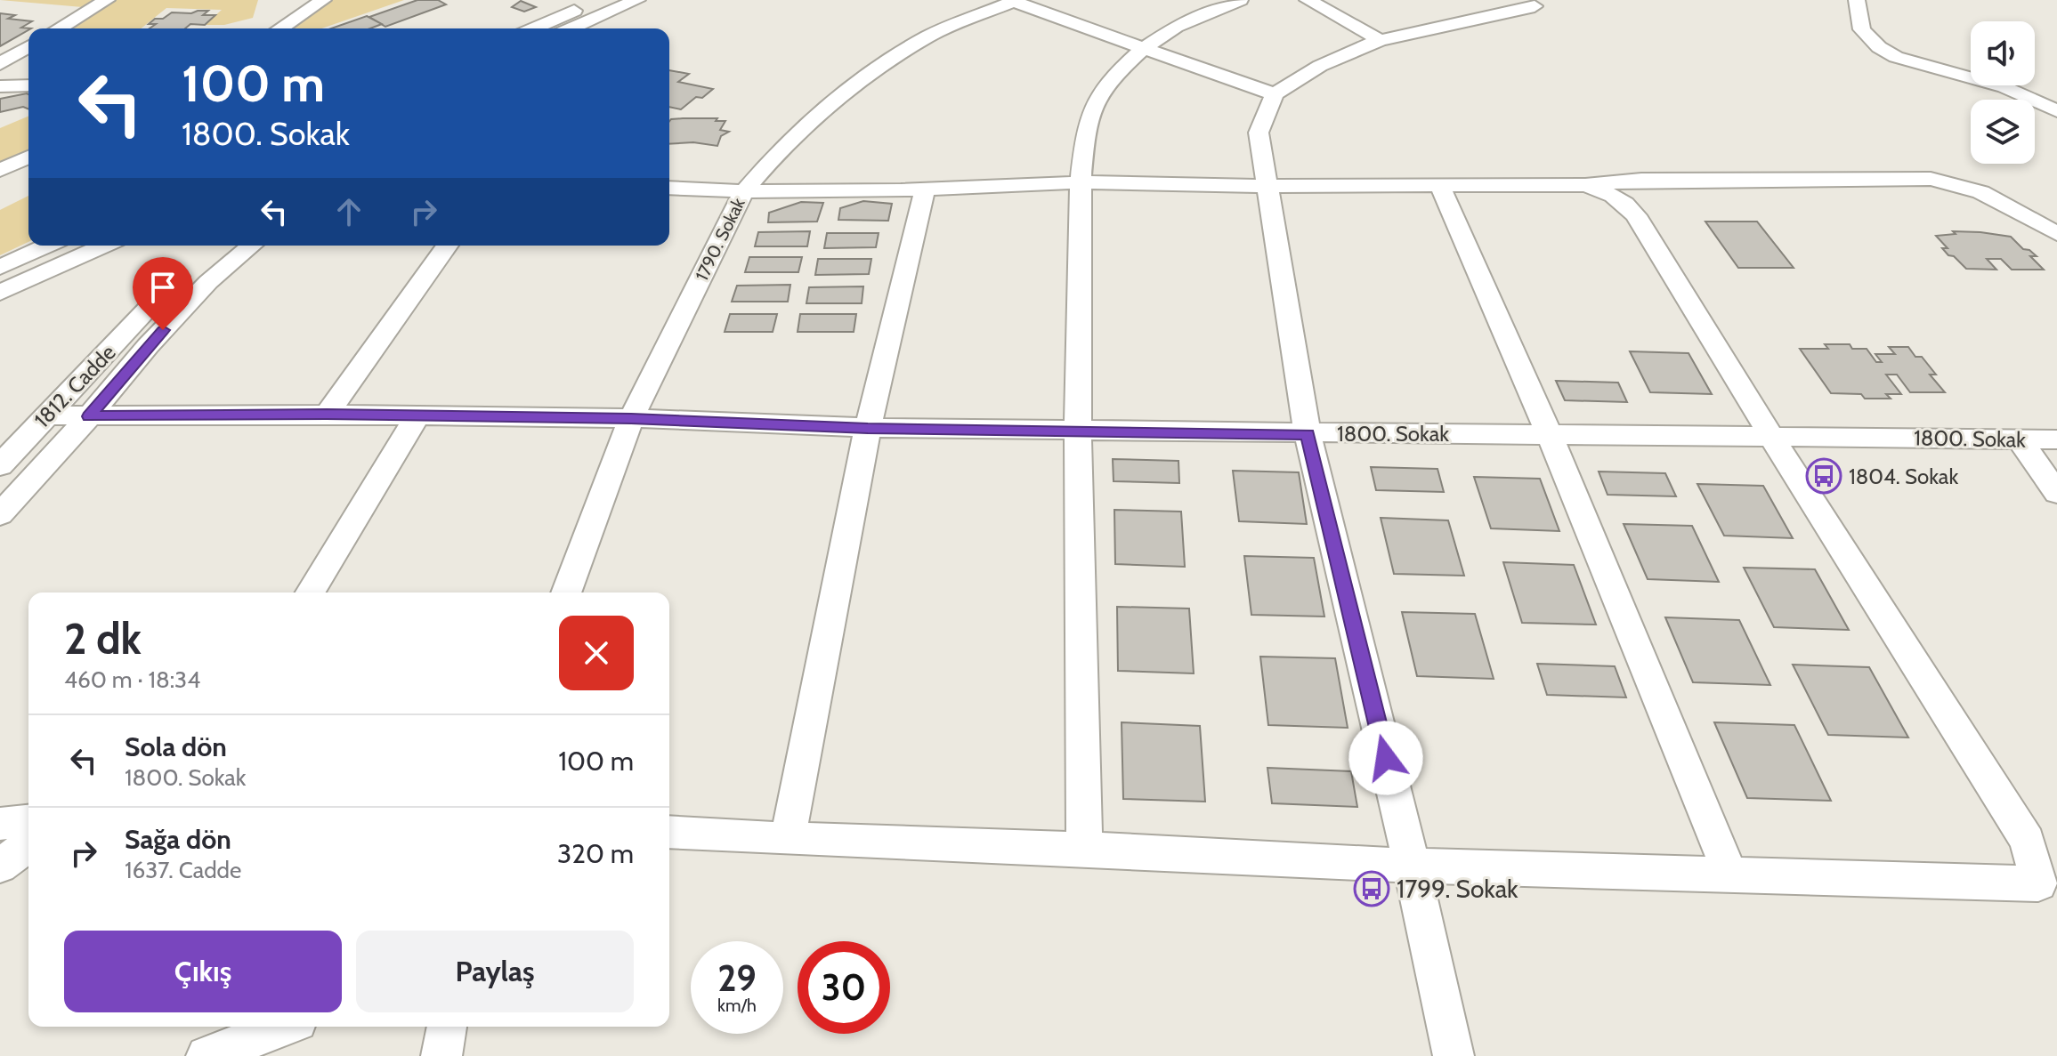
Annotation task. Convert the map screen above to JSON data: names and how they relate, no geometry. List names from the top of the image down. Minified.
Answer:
{"streets":{"street":["1790. Sokak","1812. Cadde","1800. Sokak"]},"crossings":[["1790. Sokak","1800. Sokak"],["1812. Cadde","1800. Sokak"]],"places":{"bus stop":["1804. Sokak","1799. Sokak"]},"page":{"turn":["100 m","1800. Sokak"],"heading":["2 dk","460 m · 18:34"],"list":[{"name":"Sola dön","note":"1800. Sokak","value":"100 m"},{"name":"Sağa dön","note":"1637. Cadde","value":"320 m"}],"buttons":["Çıkış","Paylaş"],"speed":"29 km/h","limit":"30"}}
